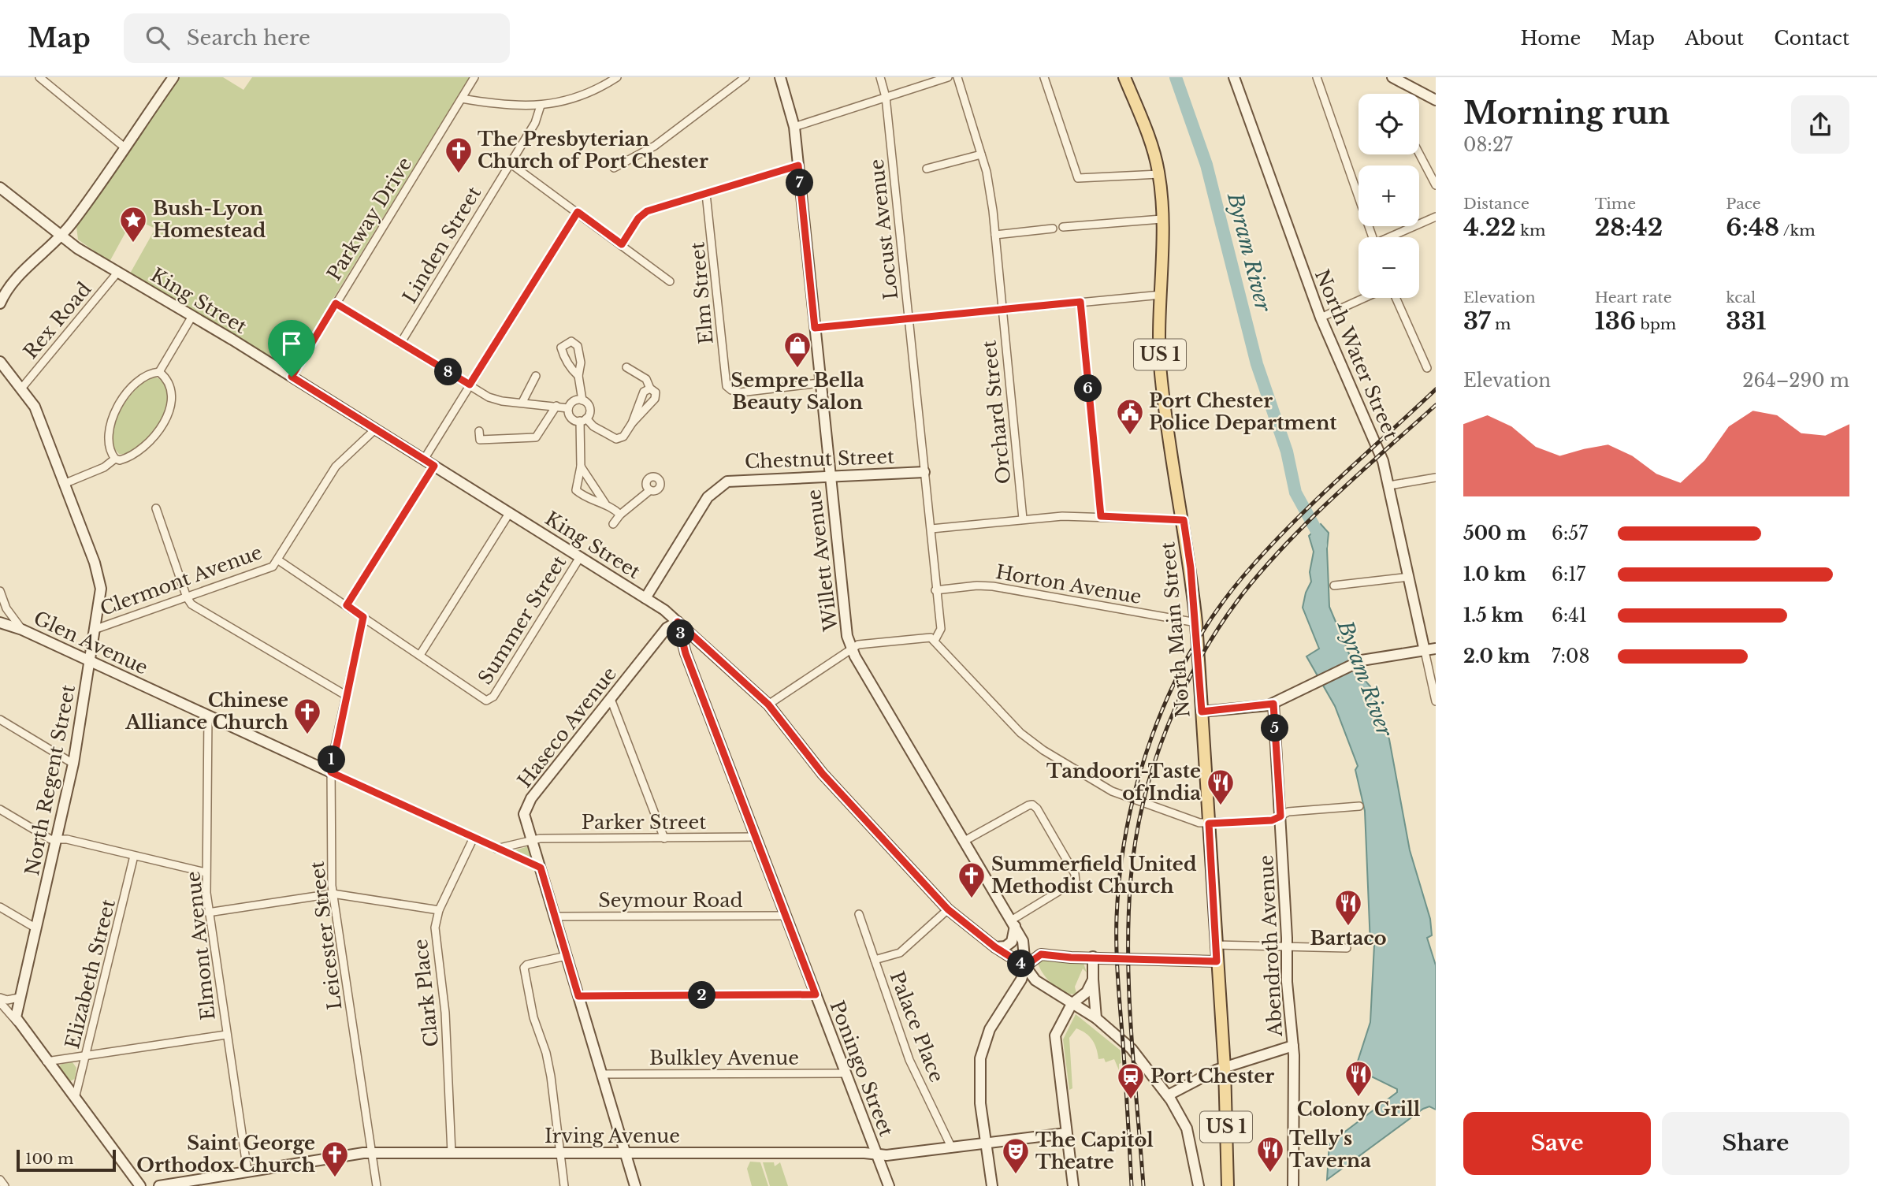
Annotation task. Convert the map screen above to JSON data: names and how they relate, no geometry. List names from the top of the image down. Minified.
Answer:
{"streets":{"main road":["US 1","North Main Street"],"street":["Parkway Drive","Locust Avenue","Linden Street","Elm Street","King Street","Rex Road","North Water Street","Orchard Street","Chestnut Street","Willett Avenue","Clermont Avenue","Horton Avenue","Summer Street","Glen Avenue","Haseco Avenue","North Regent Street","Parker Street","Seymour Road","Leicester Street","Elmont Avenue","Abendroth Avenue","Elizabeth Street","Clark Place","Palace Place","Bulkley Avenue","Poningo Street","Irving Avenue"]},"crossings":[["Parkway Drive","King Street"],["Locust Avenue","Chestnut Street"],["Locust Avenue","Horton Avenue"],["Elm Street","Willett Avenue"],["King Street","Rex Road"],["King Street","Chestnut Street"],["King Street","Willett Avenue"],["King Street","Clermont Avenue"],["King Street","Summer Street"],["King Street","Haseco Avenue"],["King Street","Poningo Street"],["Rex Road","North Regent Street"],["Chestnut Street","Willett Avenue"],["Clermont Avenue","North Regent Street"],["Horton Avenue","North Main Street"],["Glen Avenue","Haseco Avenue"],["Glen Avenue","North Regent Street"],["Glen Avenue","Leicester Street"],["Glen Avenue","Elmont Avenue"],["Glen Avenue","Clark Place"],["Haseco Avenue","Parker Street"],["Haseco Avenue","Seymour Road"],["Haseco Avenue","Bulkley Avenue"],["Haseco Avenue","Poningo Street"],["Haseco Avenue","Irving Avenue"],["Parker Street","Poningo Street"],["Seymour Road","Poningo Street"],["Leicester Street","Irving Avenue"],["Elmont Avenue","Irving Avenue"],["Clark Place","Irving Avenue"],["Palace Place","Irving Avenue"],["Bulkley Avenue","Poningo Street"],["Poningo Street","Irving Avenue"]],"water":["Byram River"],"places":{"church":["The Presbyterian Church of Port Chester","Chinese Alliance Church","Summerfield United Methodist Church","Saint George Orthodox Church"],"place":["Bush-Lyon Homestead"],"shop":["Sempre Bella Beauty Salon"],"public building":["Port Chester Police Department"],"restaurant":["Tandoori-Taste of India","Bartaco","Colony Grill","Telly's Taverna"],"station":["Port Chester"],"theatre":["The Capitol Theatre"]},"scale_bar":"100 m","page":{"header":"Map","search":"Search here","nav":["Home","Map","About","Contact"],"heading":["Morning run","08:27"],"map_buttons":["+","−"],"pins":["7","8","6","3","5","1","4","2"],"stats":[["Distance","4.22 km"],["Time","28:42"],["Pace","6:48 /km"],["Elevation","37 m"],["Heart rate","136 bpm"],["kcal","331"]],"chart":["Elevation","264–290 m"],"list":[{"name":"500 m","note":"6:57"},{"name":"1.0 km","note":"6:17"},{"name":"1.5 km","note":"6:41"},{"name":"2.0 km","note":"7:08"}],"buttons":["Save","Share"],"scale":"100 m"}}
